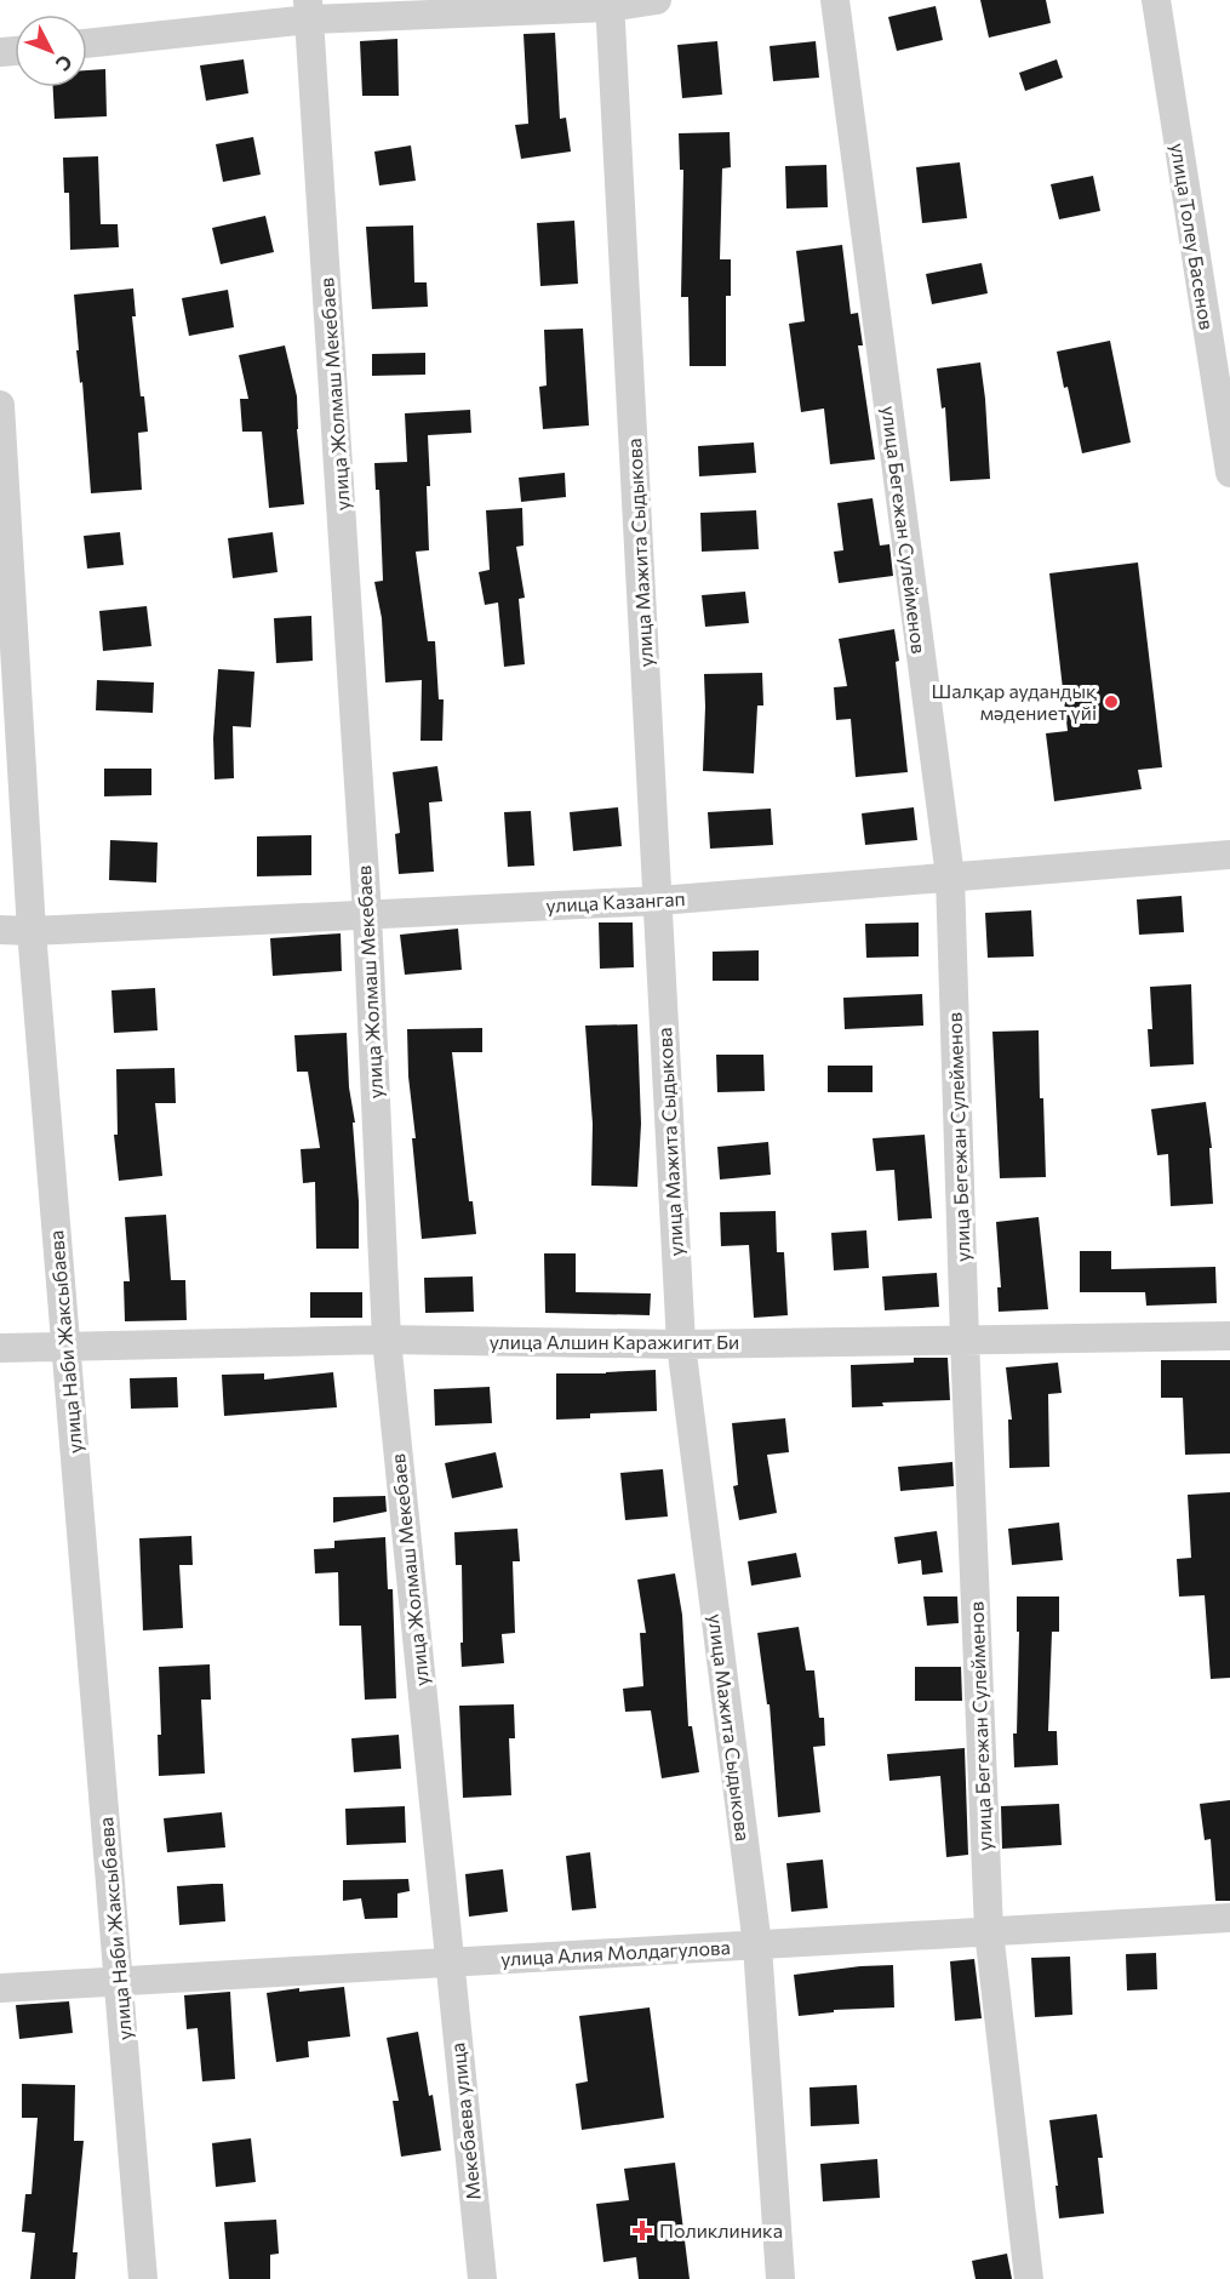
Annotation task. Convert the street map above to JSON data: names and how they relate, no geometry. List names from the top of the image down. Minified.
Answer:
{"streets":{"street":["улица Толеу Басенов","улица Жолмаш Мекебаев","улица Бегежан Сулейменов","улица Мажита Сыдыкова","улица Казангап","улица Наби Жаксыбаева","улица Алшин Каражигит Би","улица Алия Молдагулова","Мекебаева улица"]},"crossings":[["улица Жолмаш Мекебаев","улица Казангап"],["улица Жолмаш Мекебаев","улица Алшин Каражигит Би"],["улица Жолмаш Мекебаев","улица Алия Молдагулова"],["улица Жолмаш Мекебаев","Мекебаева улица"],["улица Бегежан Сулейменов","улица Казангап"],["улица Бегежан Сулейменов","улица Алшин Каражигит Би"],["улица Бегежан Сулейменов","улица Алия Молдагулова"],["улица Мажита Сыдыкова","улица Казангап"],["улица Мажита Сыдыкова","улица Алшин Каражигит Би"],["улица Мажита Сыдыкова","улица Алия Молдагулова"],["улица Казангап","улица Наби Жаксыбаева"],["улица Наби Жаксыбаева","улица Алшин Каражигит Би"],["улица Наби Жаксыбаева","улица Алия Молдагулова"],["улица Алия Молдагулова","Мекебаева улица"]],"places":{"other":["Шалқар аудандық мәдениет үйі"],"health":["Поликлиника"]},"north":"bottom right"}
